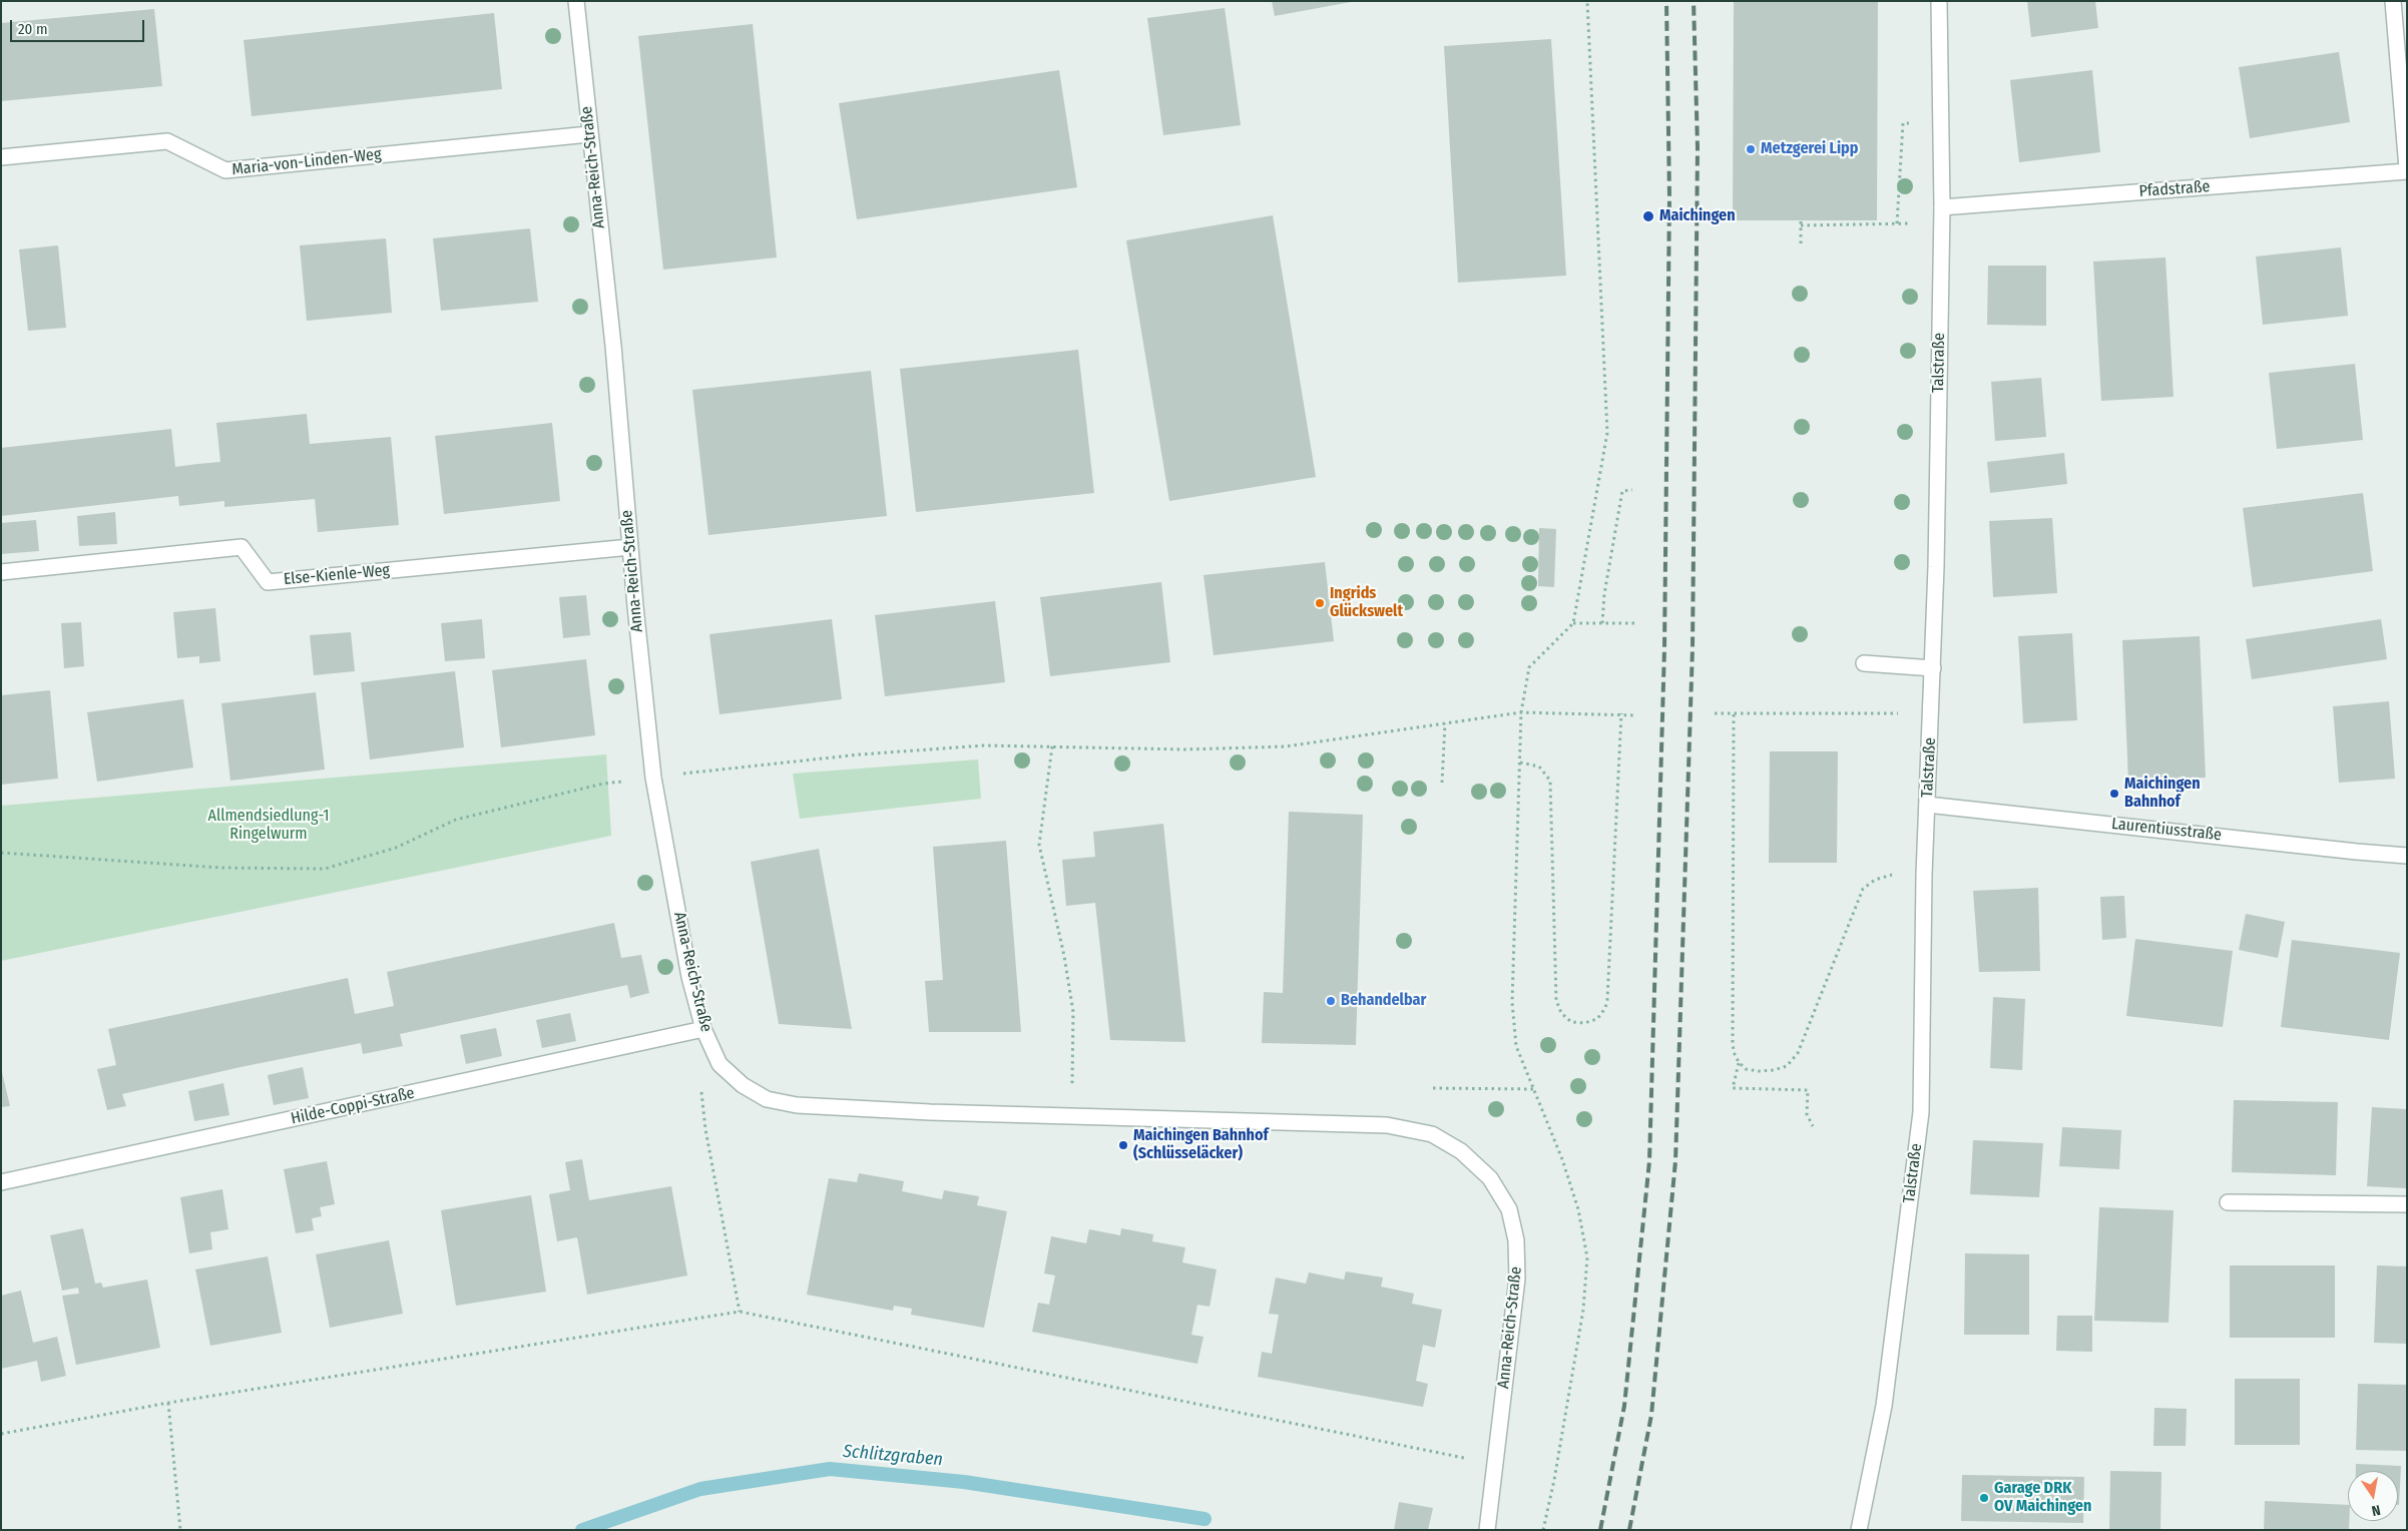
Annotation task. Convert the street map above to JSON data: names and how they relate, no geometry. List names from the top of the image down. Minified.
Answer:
{"streets":{"street":["Maria-von-Linden-Weg","Anna-Reich-Straße","Pfadstraße","Talstraße","Else-Kienle-Weg","Laurentiusstraße","Hilde-Coppi-Straße"]},"crossings":[["Maria-von-Linden-Weg","Anna-Reich-Straße"],["Anna-Reich-Straße","Else-Kienle-Weg"],["Anna-Reich-Straße","Hilde-Coppi-Straße"],["Pfadstraße","Talstraße"],["Talstraße","Laurentiusstraße"]],"water":["Schlitzgraben"],"parks":["Allmendsiedlung-1 Ringelwurm"],"places":["Metzgerei Lipp","Maichingen","Ingrids Glückswelt","Maichingen Bahnhof","Behandelbar","Maichingen Bahnhof (Schlüsseläcker)","Garage DRK OV Maichingen"],"scale_bar":"20 m","north":"bottom"}
